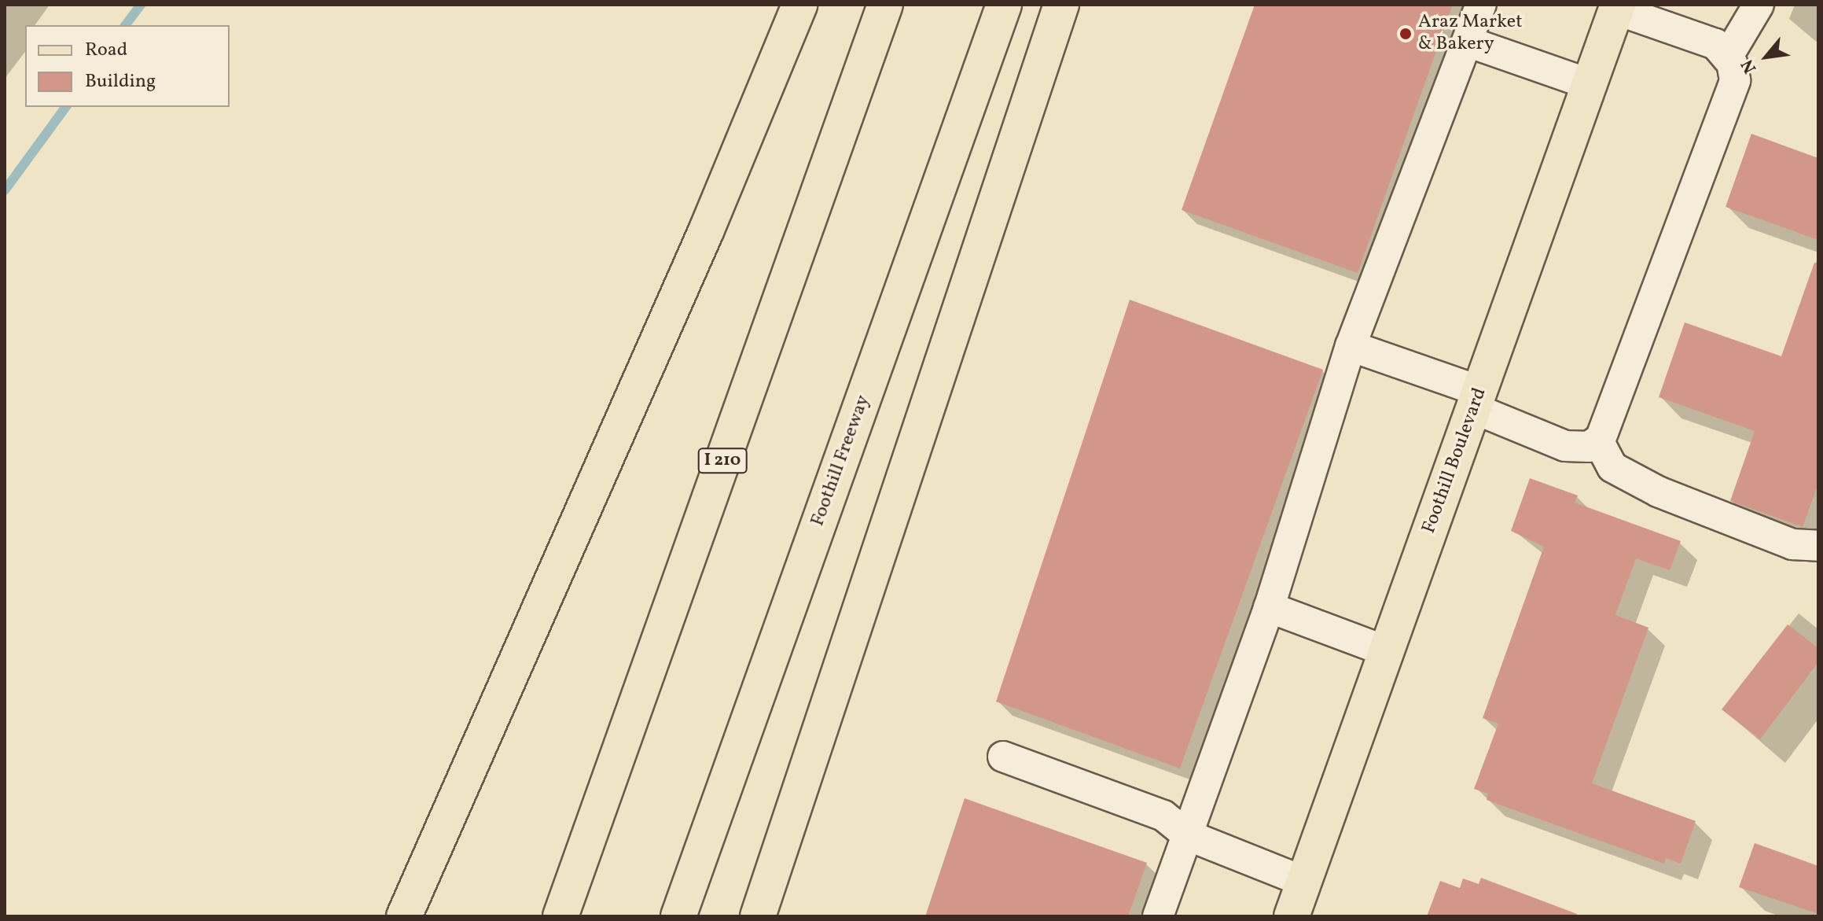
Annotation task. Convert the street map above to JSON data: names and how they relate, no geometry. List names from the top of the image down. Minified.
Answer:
{"streets":{"main road":["I 210","Foothill Freeway","Foothill Boulevard"]},"places":["Araz Market & Bakery"],"legend":["Road","Building"],"north":"bottom left"}
